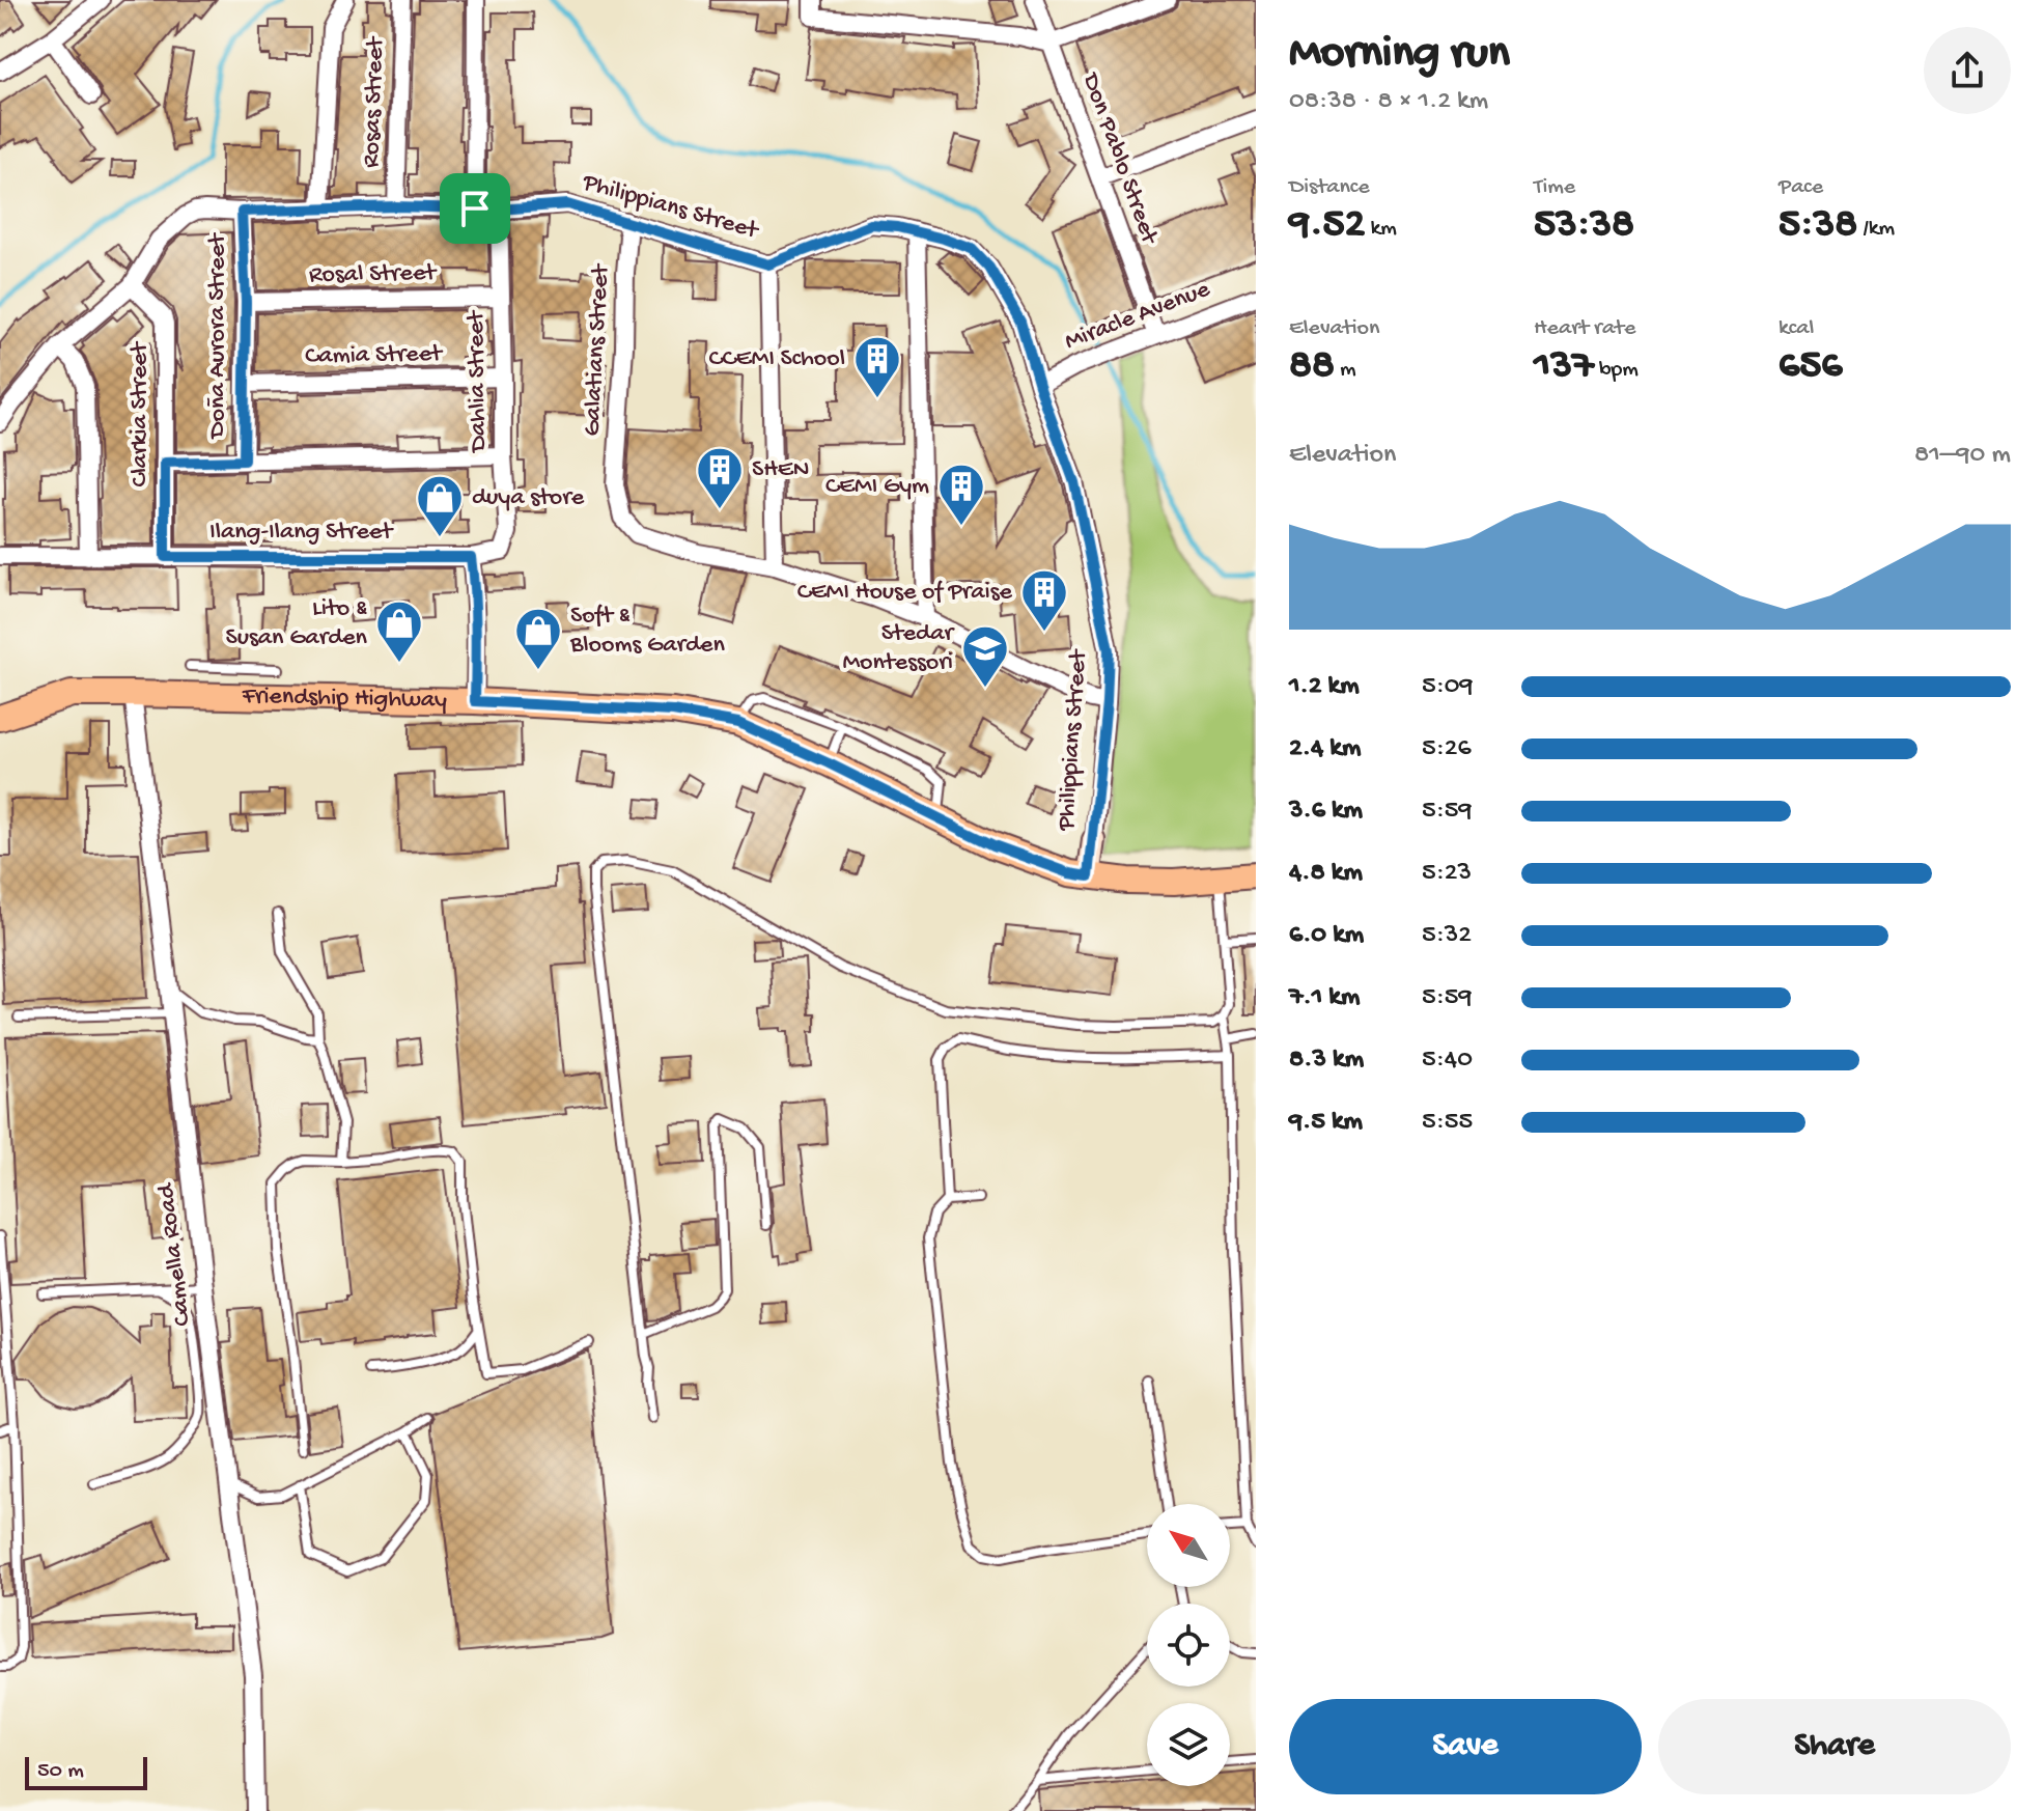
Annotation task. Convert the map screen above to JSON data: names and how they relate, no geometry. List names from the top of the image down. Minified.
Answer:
{"streets":{"main road":["Friendship Highway"],"street":["Rosas Street","Don Pablo Street","Philippians Street","Rosal Street","Miracle Avenue","Doña Aurora Street","Galatians Street","Camia Street","Dahlia Street","Clarkia Street","Ilang-Ilang Street","Camella Road"]},"crossings":[["Rosas Street","Philippians Street"],["Don Pablo Street","Miracle Avenue"],["Philippians Street","Miracle Avenue"],["Philippians Street","Doña Aurora Street"],["Philippians Street","Galatians Street"],["Philippians Street","Dahlia Street"],["Philippians Street","Clarkia Street"],["Philippians Street","Friendship Highway"],["Rosal Street","Doña Aurora Street"],["Rosal Street","Dahlia Street"],["Doña Aurora Street","Camia Street"],["Camia Street","Dahlia Street"],["Dahlia Street","Ilang-Ilang Street"],["Clarkia Street","Ilang-Ilang Street"],["Friendship Highway","Camella Road"]],"places":{"building":["CCEMI School","SHEN","CEMI Gym","CEMI House of Praise"],"shop":["duya store","Lito & Susan Garden","Soft & Blooms Garden"],"school or university":["Stedar Montessori"]},"scale_bar":"50 m","north":"top left","page":{"heading":["Morning run","08:38 · 8 × 1.2 km"],"stats":[["Distance","9.52 km"],["Time","53:38"],["Pace","5:38 /km"],["Elevation","88 m"],["Heart rate","137 bpm"],["kcal","656"]],"chart":["Elevation","81–90 m"],"list":[{"name":"1.2 km","note":"5:09"},{"name":"2.4 km","note":"5:26"},{"name":"3.6 km","note":"5:59"},{"name":"4.8 km","note":"5:23"},{"name":"6.0 km","note":"5:32"},{"name":"7.1 km","note":"5:59"},{"name":"8.3 km","note":"5:40"},{"name":"9.5 km","note":"5:55"}],"buttons":["Save","Share"],"scale":"50 m"}}
